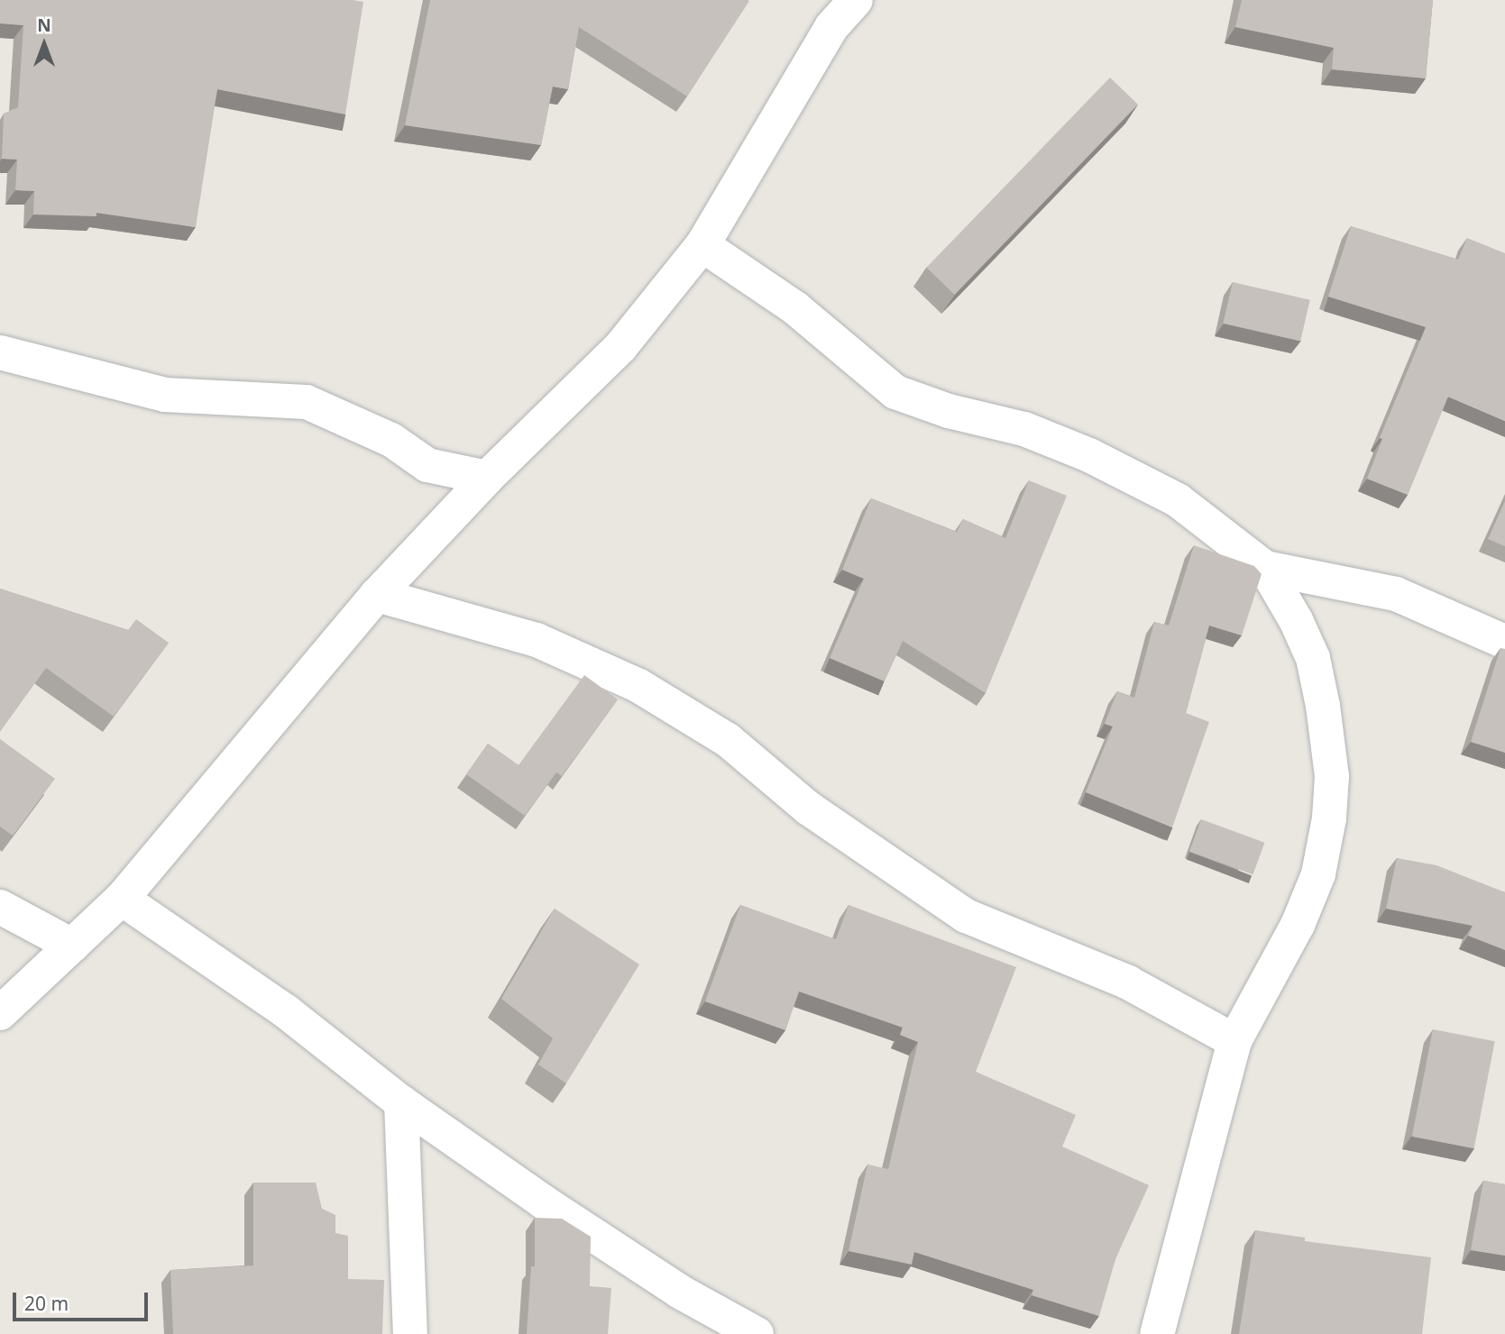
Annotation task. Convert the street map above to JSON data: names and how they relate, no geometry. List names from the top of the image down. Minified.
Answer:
{"scale_bar":"20 m","north":"top"}
